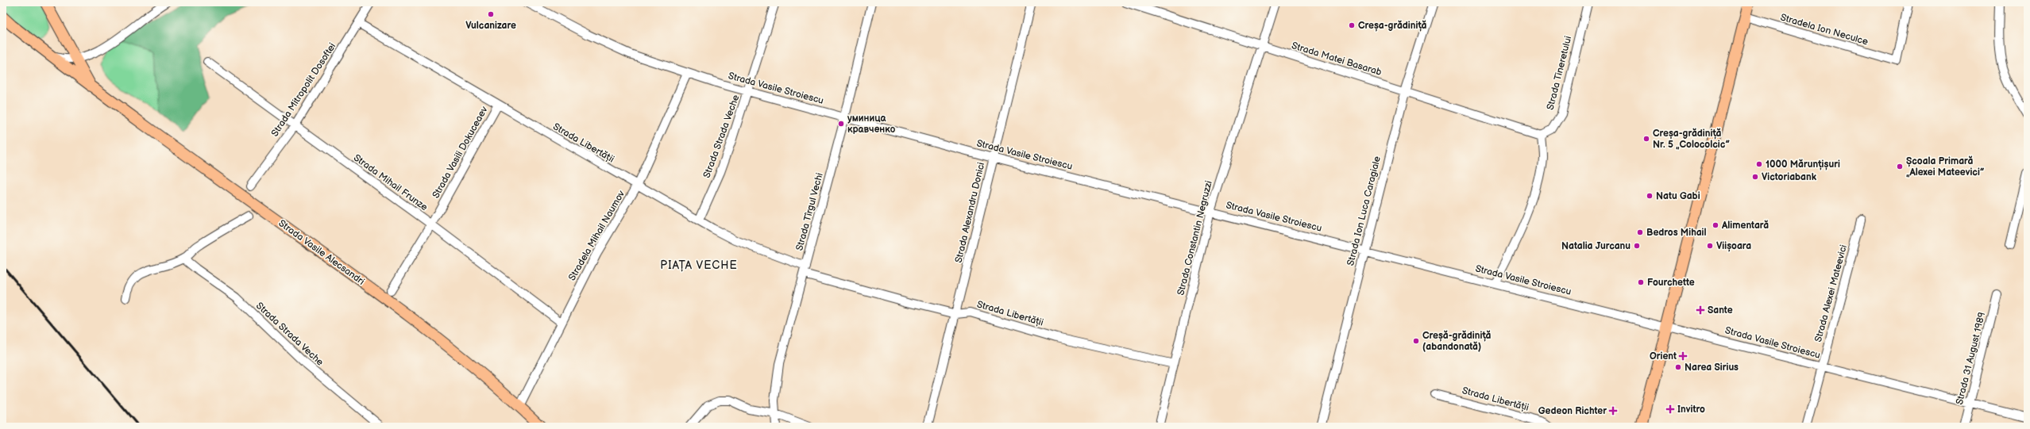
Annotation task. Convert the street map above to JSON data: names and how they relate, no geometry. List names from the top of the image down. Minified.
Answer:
{"streets":{"main road":["Strada Vasile Alecsandri"],"street":["Stradela Ion Neculce","Strada Matei Basarab","Strada Tineretului","Strada Vasile Stroiescu","Strada Mitropolit Dosoftei","Strada Strada Veche","Strada Libertății","Strada Vasili Dokuceaev","Strada Mihail Frunze","Strada Ion Luca Caragiale","Strada Tîrgul Vechi","Strada Alexandru Donici","Stradela Mihail Naumov","Strada Constantin Negruzzi","Strada Alexei Mateevici","Strada 31 August 1989"]},"crossings":[["Strada Matei Basarab","Strada Tineretului"],["Strada Matei Basarab","Strada Ion Luca Caragiale"],["Strada Matei Basarab","Strada Constantin Negruzzi"],["Strada Vasile Stroiescu","Strada Strada Veche"],["Strada Vasile Stroiescu","Strada Ion Luca Caragiale"],["Strada Vasile Stroiescu","Strada Tîrgul Vechi"],["Strada Vasile Stroiescu","Strada Alexandru Donici"],["Strada Vasile Stroiescu","Stradela Mihail Naumov"],["Strada Vasile Stroiescu","Strada Constantin Negruzzi"],["Strada Vasile Stroiescu","Strada Alexei Mateevici"],["Strada Vasile Stroiescu","Strada 31 August 1989"],["Strada Mitropolit Dosoftei","Strada Libertății"],["Strada Mitropolit Dosoftei","Strada Mihail Frunze"],["Strada Strada Veche","Strada Libertății"],["Strada Libertății","Strada Vasili Dokuceaev"],["Strada Libertății","Strada Tîrgul Vechi"],["Strada Libertății","Strada Alexandru Donici"],["Strada Libertății","Stradela Mihail Naumov"],["Strada Libertății","Strada Constantin Negruzzi"],["Strada Vasili Dokuceaev","Strada Mihail Frunze"],["Strada Mihail Frunze","Stradela Mihail Naumov"],["Stradela Mihail Naumov","Strada Vasile Alecsandri"]],"districts":["PIAȚA VECHE"],"places":{"other":["Vulcanizare","Creșa-grădiniță","уминица кравченко","Creșa-grădiniță Nr. 5 „Colocolcic”","1000 Mărunțișuri","Școala Primară „Alexei Mateevici”","Victoriabank","Natu Gabi","Alimentară","Bedros Mihail","Natalia Jurcanu","Viișoara","Fourchette","Creșă-grădiniță (abandonată)","Narea Sirius"],"health":["Sante","Orient","Invitro","Gedeon Richter"]}}
